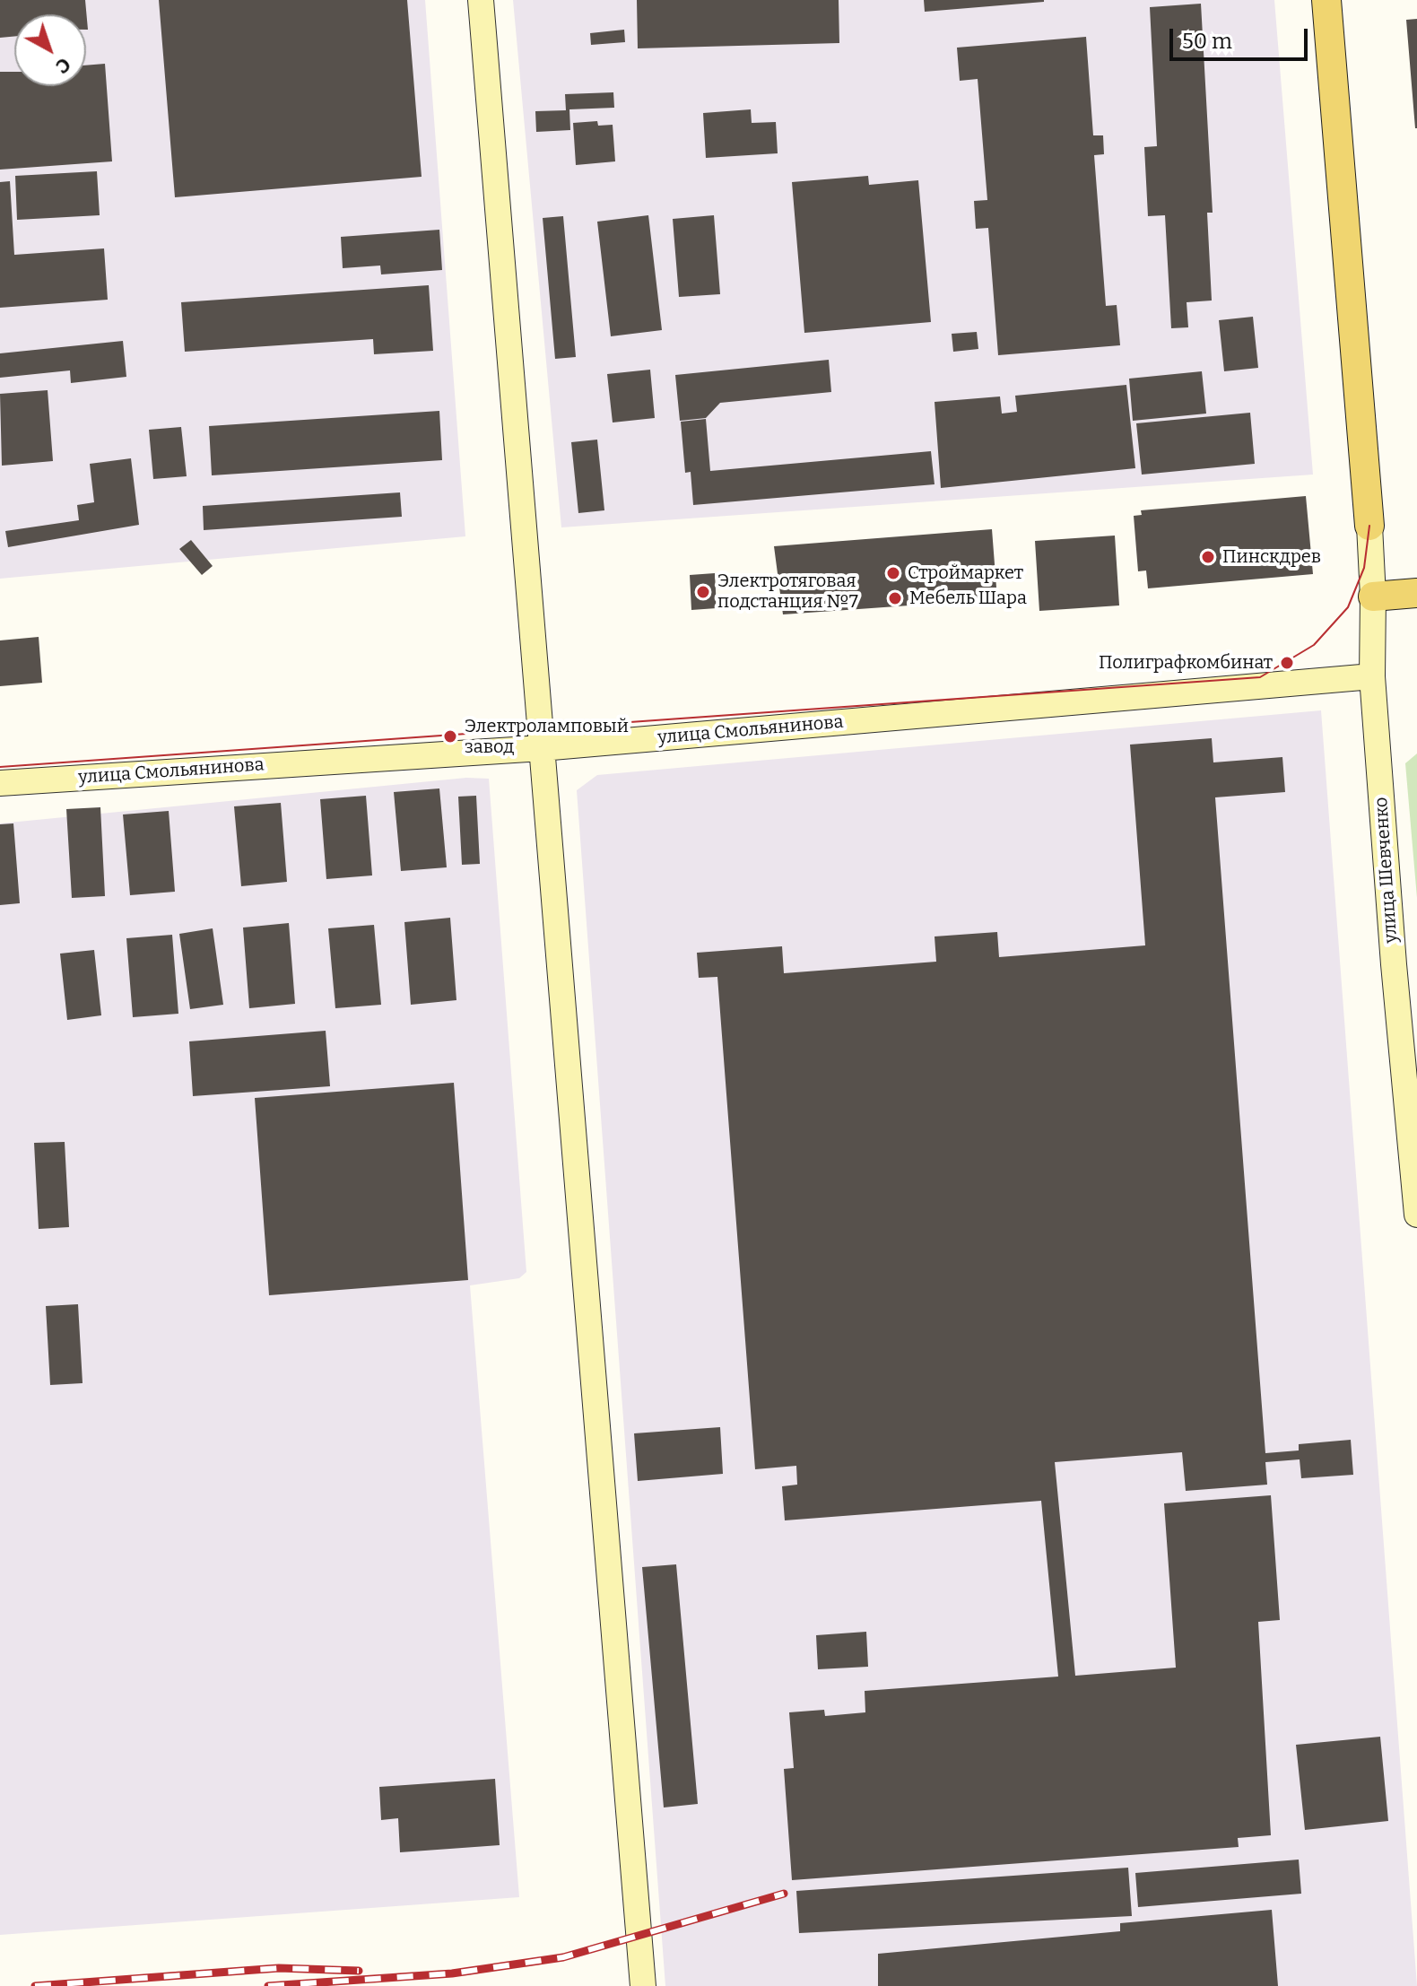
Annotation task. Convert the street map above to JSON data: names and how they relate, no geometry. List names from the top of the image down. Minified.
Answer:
{"streets":{"street":["улица Смольянинова","улица Шевченко"]},"crossings":[["улица Смольянинова","улица Шевченко"]],"places":["Пинскдрев","Строймаркет","Электротяговая подстанция №7","Мебель Шара","Полиграфкомбинат","Электроламповый завод"],"scale_bar":"50 m","north":"bottom right"}
